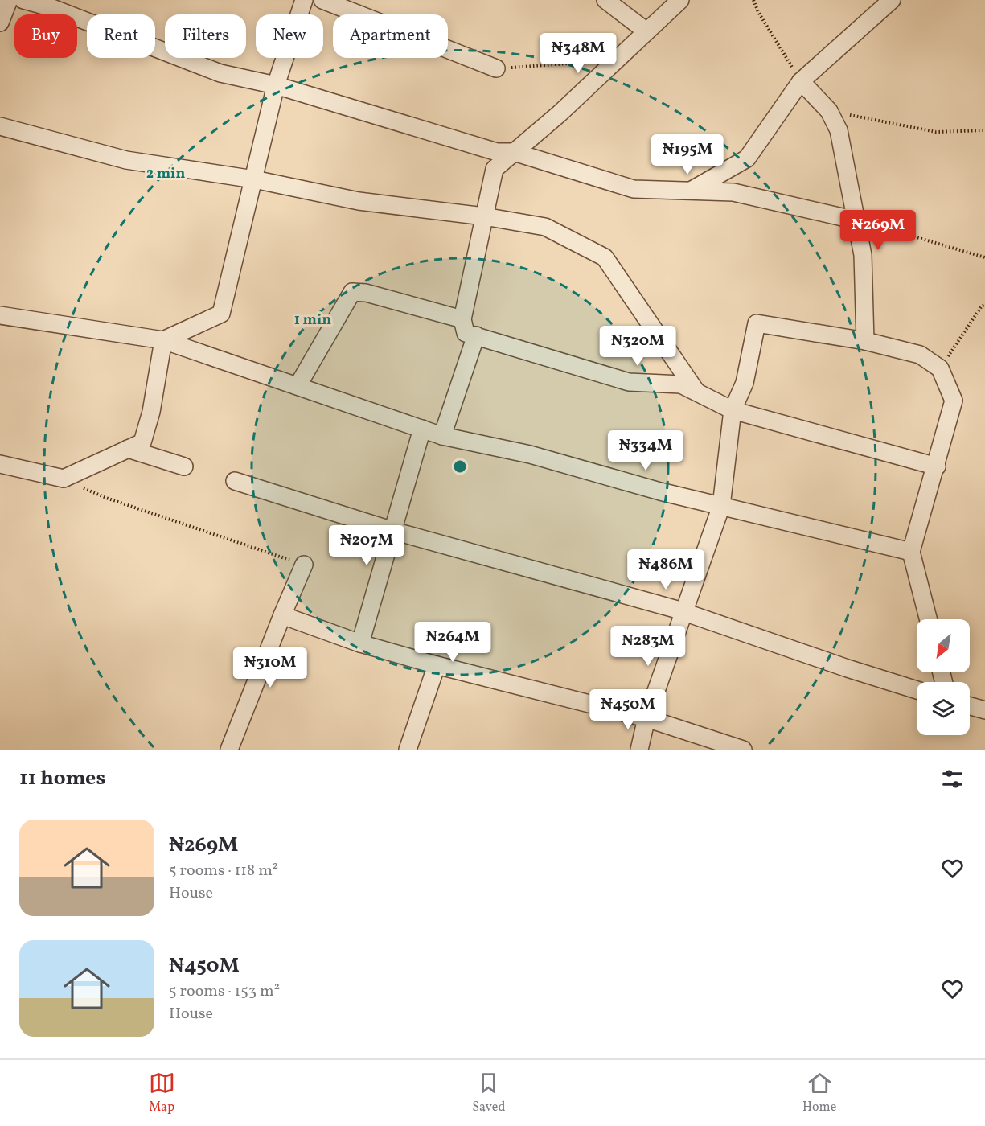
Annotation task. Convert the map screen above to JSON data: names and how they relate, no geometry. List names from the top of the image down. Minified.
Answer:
{"north":"bottom left","page":{"chip":["Buy","Rent","Filters","New","Apartment"],"price":["₦348M","₦195M","₦269M","₦320M","₦334M","₦207M","₦486M","₦264M","₦283M","₦310M","₦450M"],"heading":"11 homes","list":[{"name":"₦269M","note":"5 rooms · 118 m² · House"},{"name":"₦450M","note":"5 rooms · 153 m² · House"}],"tabs":["Map","Saved","Home"]},"rings":["2 min","1 min"]}
